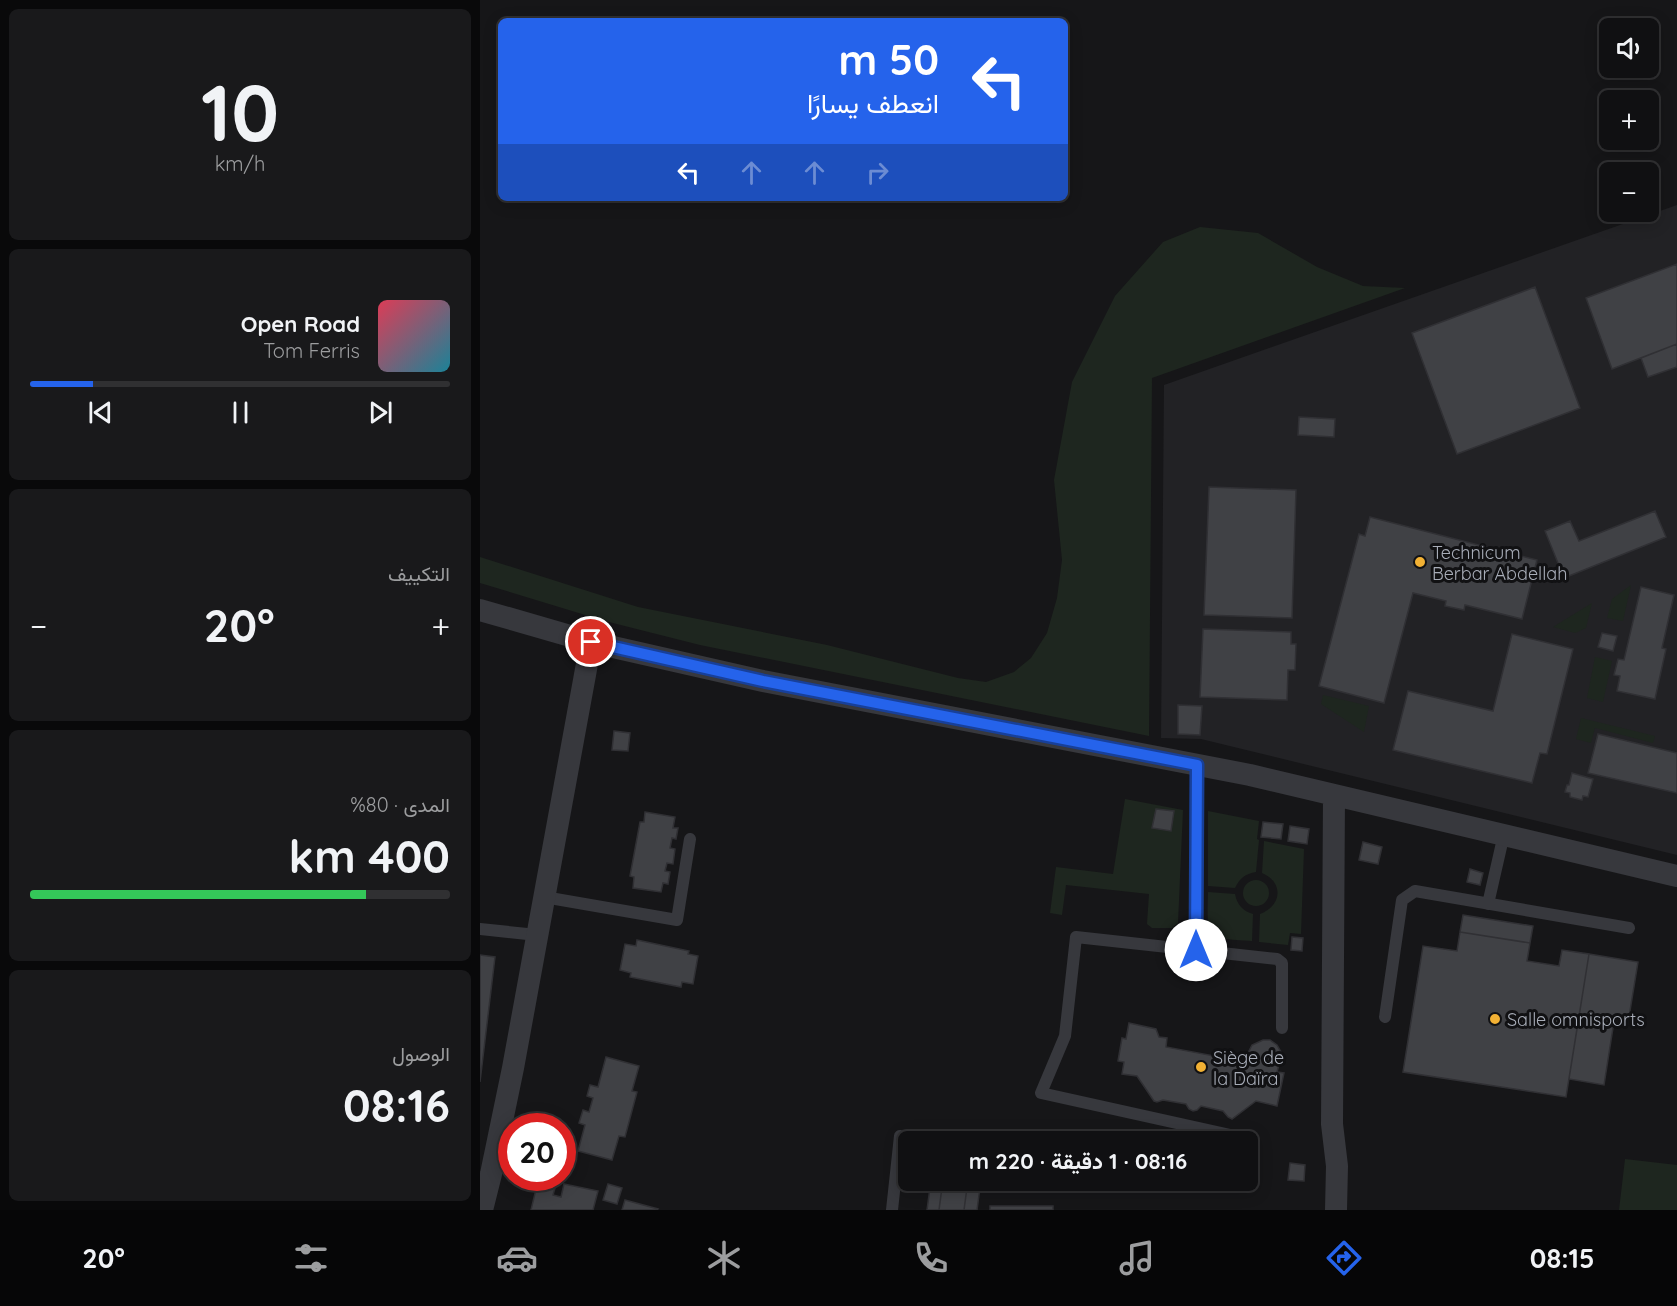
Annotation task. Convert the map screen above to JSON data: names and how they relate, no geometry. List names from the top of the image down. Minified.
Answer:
{"places":["Technicum Berbar Abdellah","Salle omnisports","Siège de la Daïra"],"page":{"tile":[["10","km/h"],"التكييف",["المدى · 80%","400 km"],["الوصول","08:16"]],"map_buttons":["+","−"],"turn":["50 m","انعطف يسارًا"],"song":["Open Road","Tom Ferris"],"heat":["−","20°","+"],"limit":"20","trip":"08:16 · 1 دقيقة · 220 m","tabs":["08:15","20°"]}}
